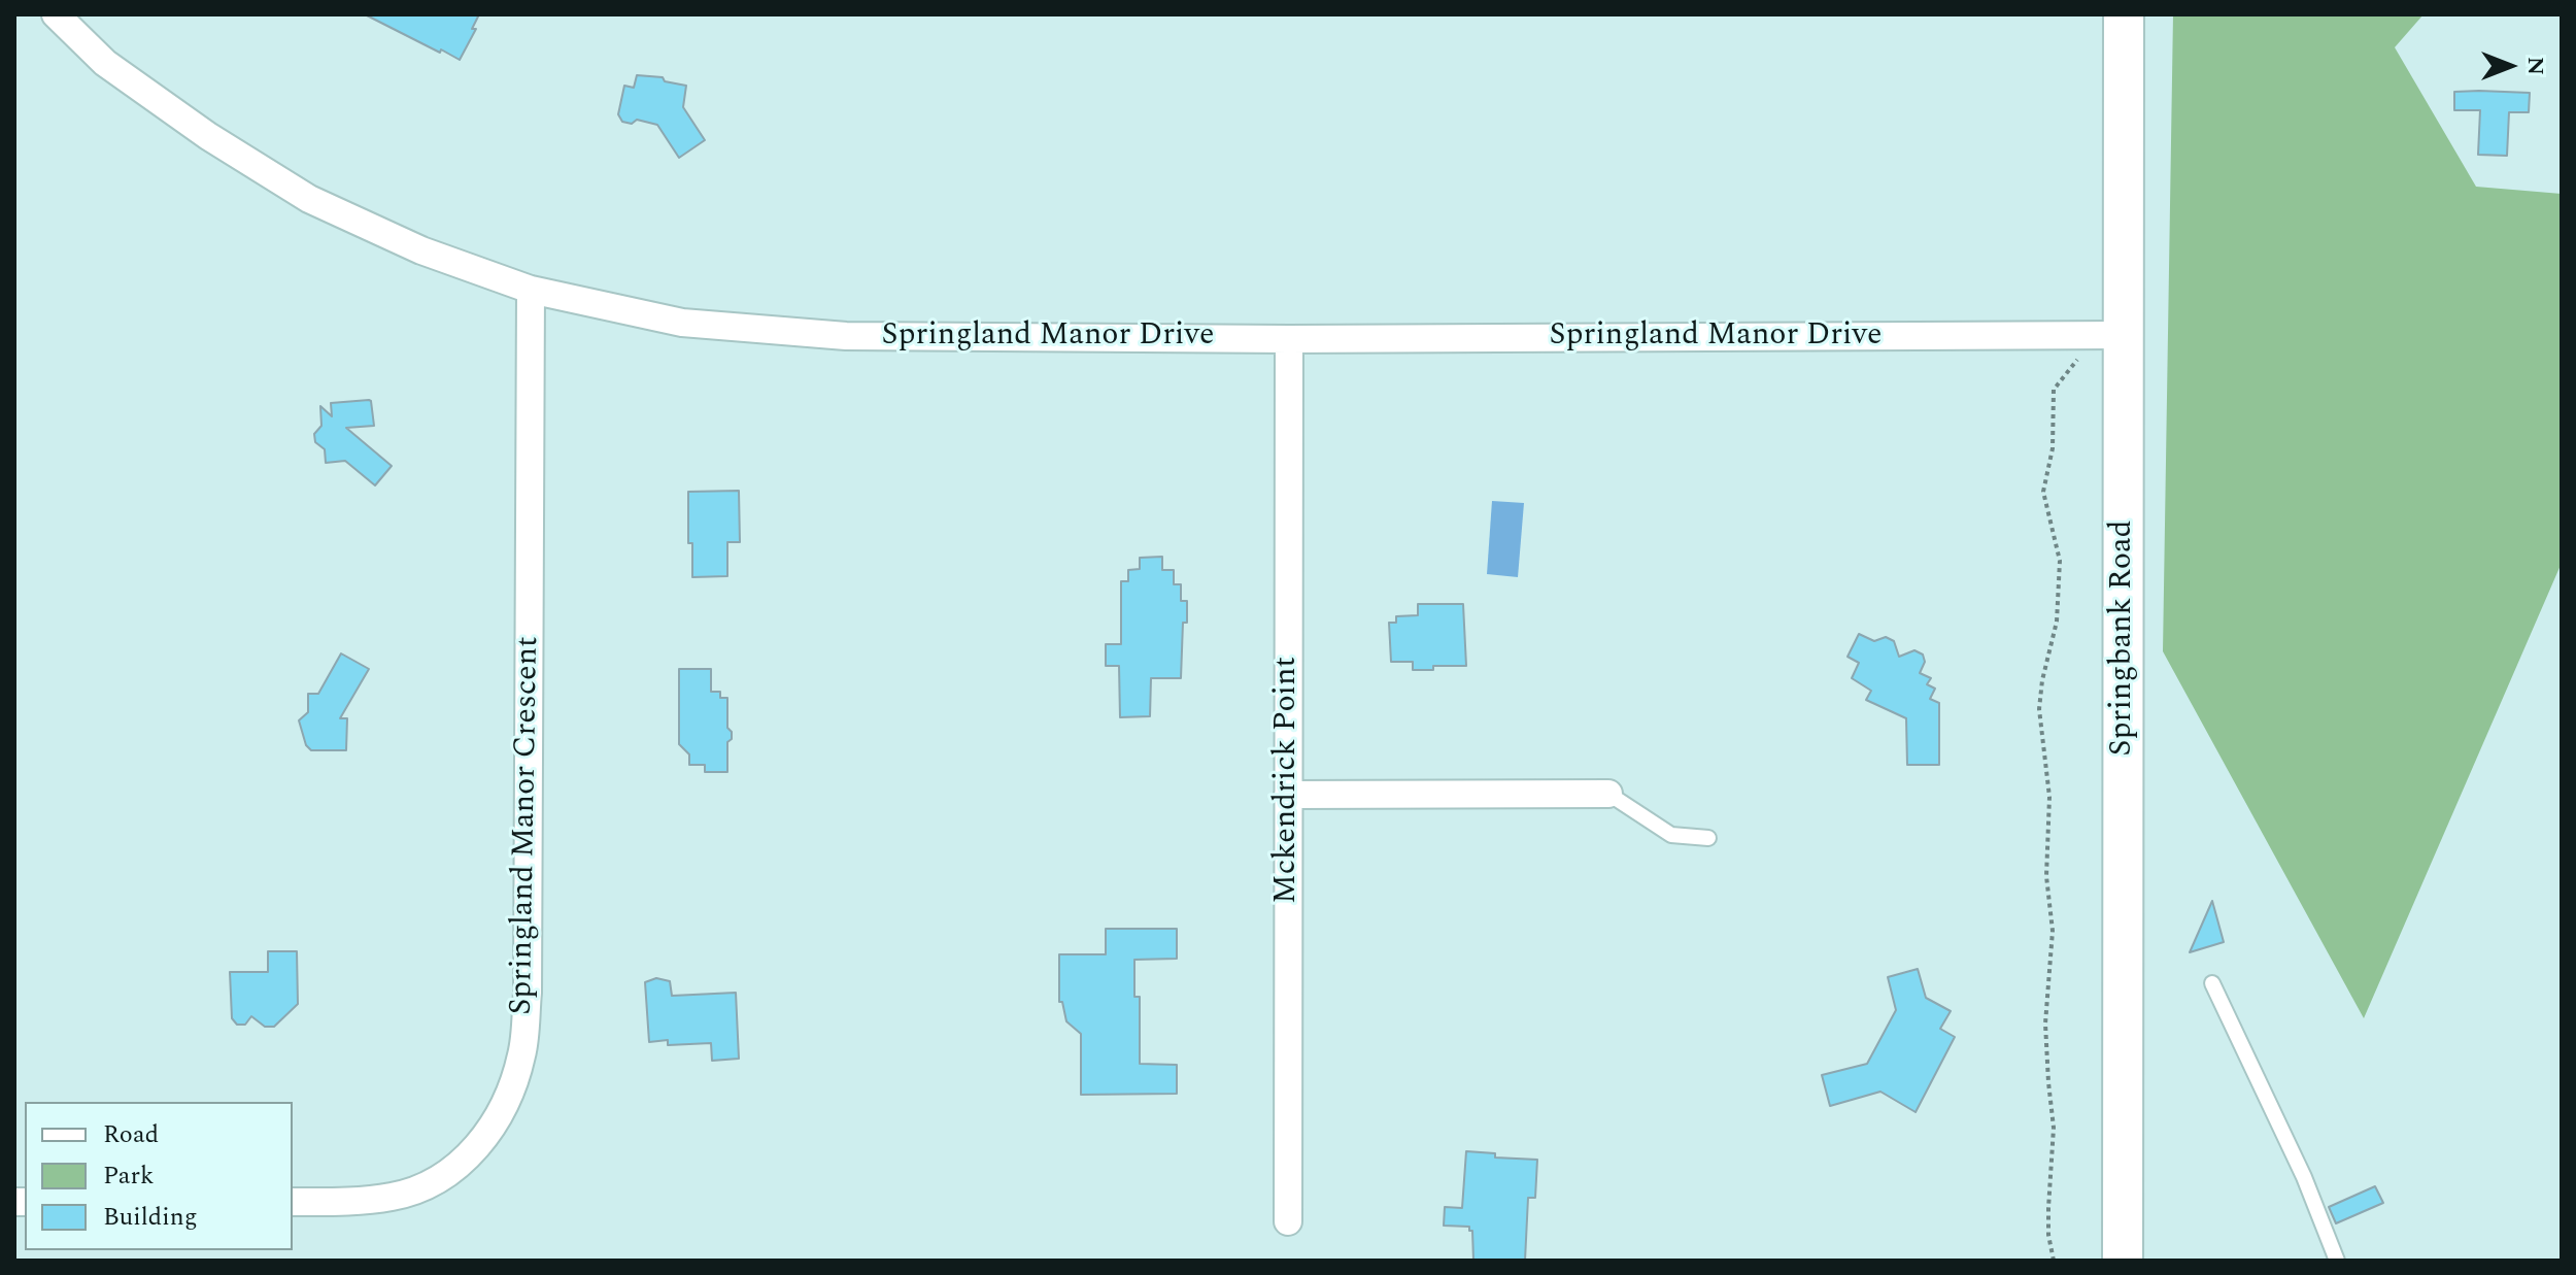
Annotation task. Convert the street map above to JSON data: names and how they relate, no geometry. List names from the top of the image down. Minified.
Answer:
{"streets":{"street":["Springland Manor Drive","Springbank Road","Mckendrick Point","Springland Manor Crescent"]},"crossings":[["Springland Manor Drive","Springbank Road"],["Springland Manor Drive","Mckendrick Point"],["Springland Manor Drive","Springland Manor Crescent"]],"legend":["Road","Park","Building"],"north":"right"}
